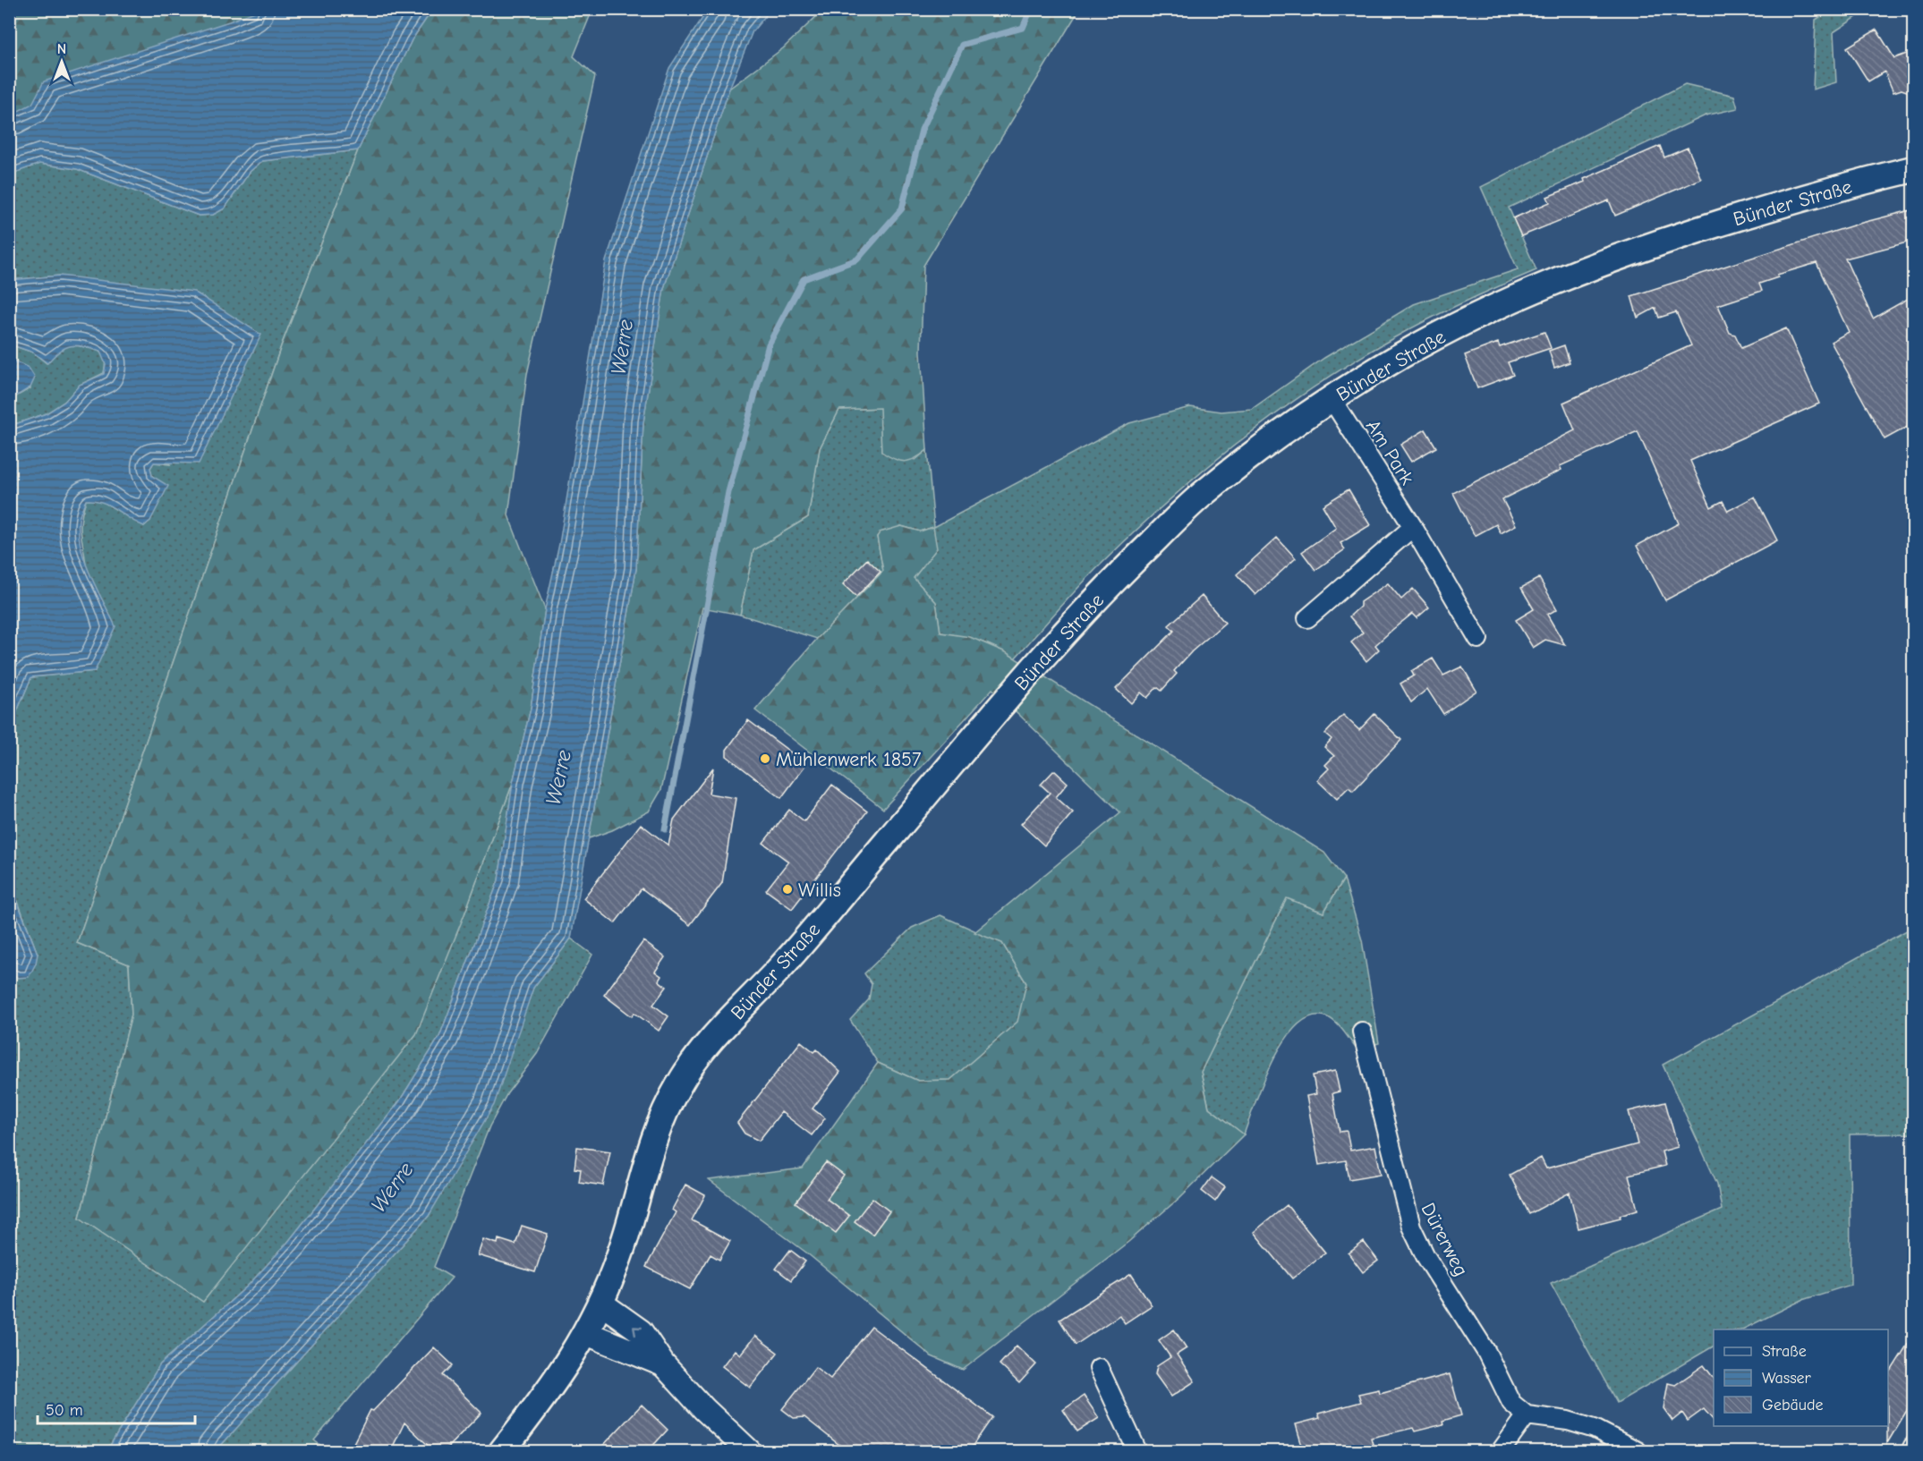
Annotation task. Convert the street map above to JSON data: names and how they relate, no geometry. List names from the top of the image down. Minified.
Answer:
{"streets":{"main road":["Bünder Straße"],"street":["Am Park","Dürerweg"]},"crossings":[["Bünder Straße","Am Park"]],"water":["Werre"],"places":["Mühlenwerk 1857","Willis"],"legend":["Straße","Wasser","Gebäude"],"scale_bar":"50 m","north":"top"}
